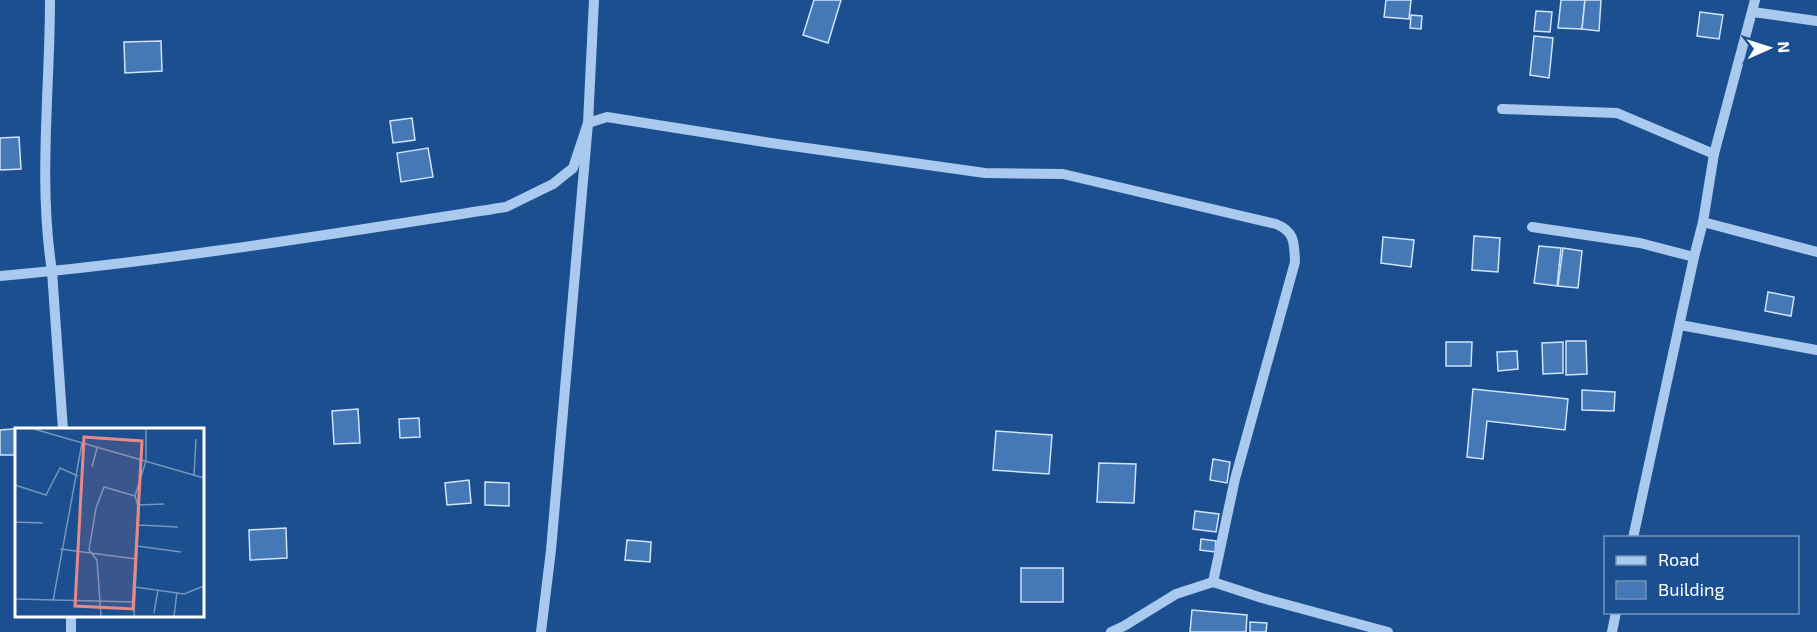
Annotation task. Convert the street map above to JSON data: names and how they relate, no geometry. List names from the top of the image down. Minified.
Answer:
{"legend":["Road","Building"],"north":"right"}
